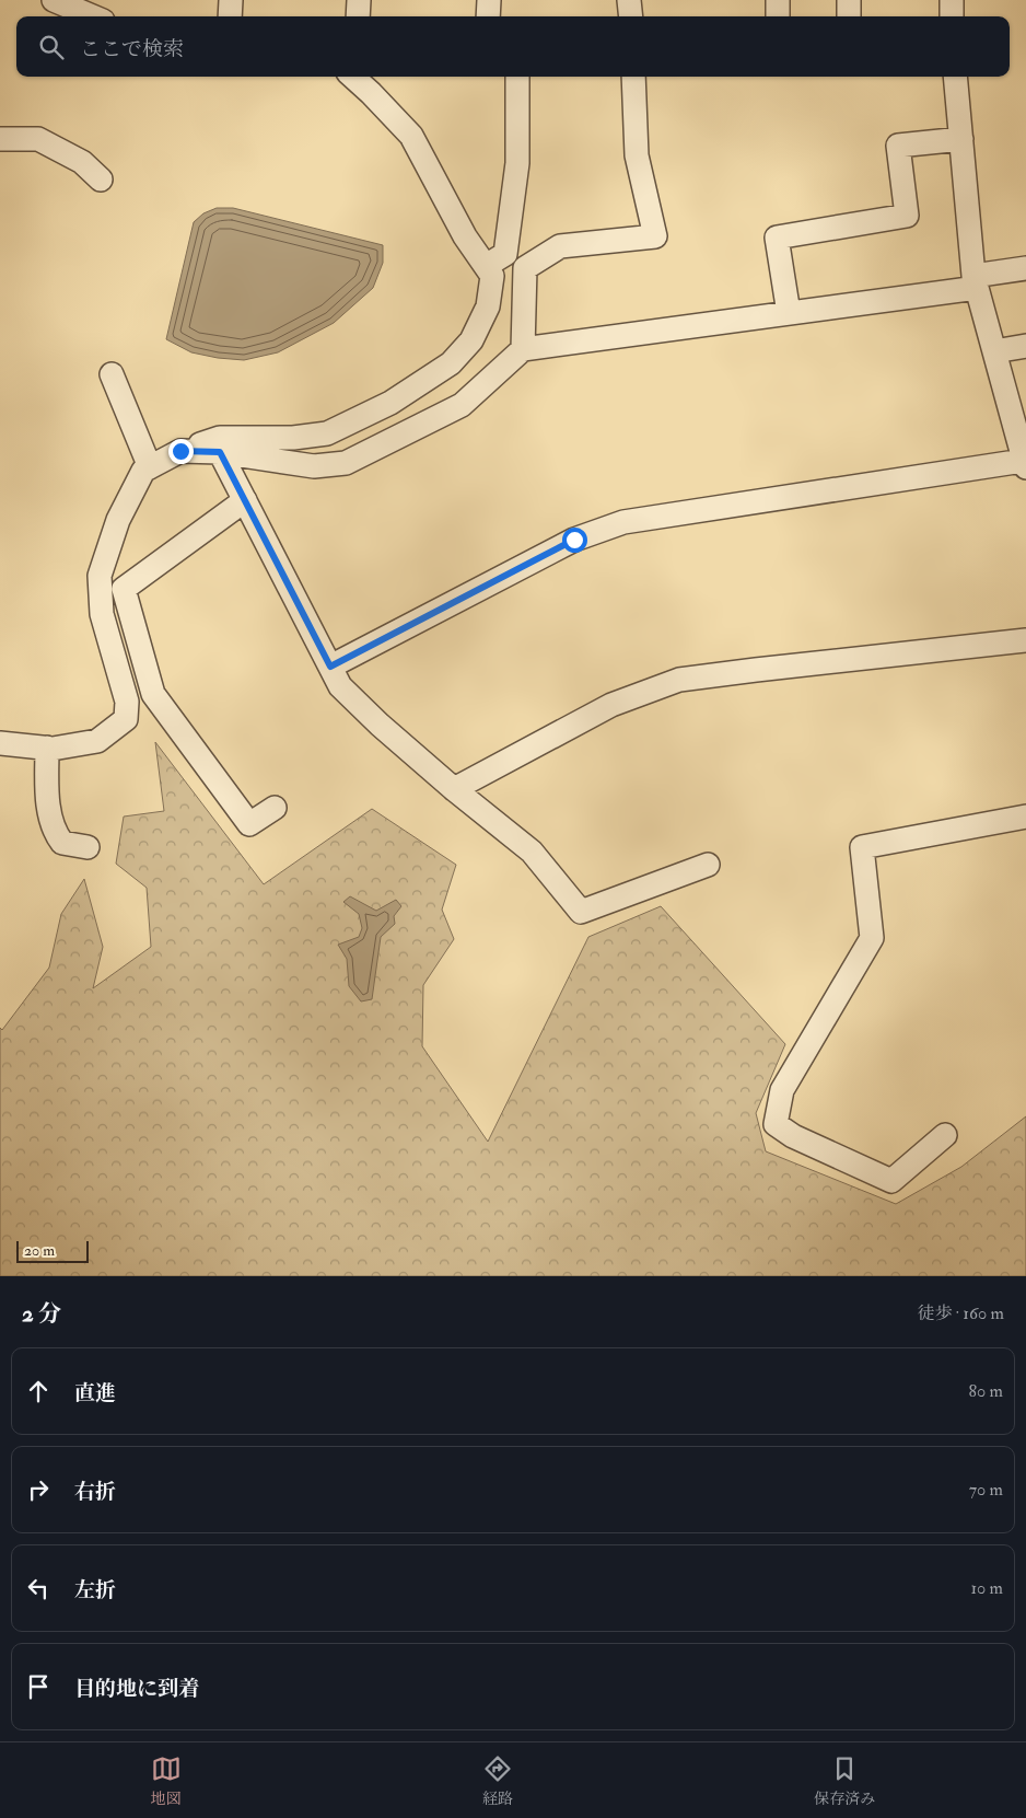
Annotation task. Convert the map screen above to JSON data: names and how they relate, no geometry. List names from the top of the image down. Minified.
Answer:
{"scale_bar":"20 m","page":{"search":"ここで検索","scale":"20 m","heading":["2 分","徒歩 · 160 m"],"list":[["直進","80 m"],["右折","70 m"],["左折","10 m"],"目的地に到着"],"nav":["地図","経路","保存済み"]}}
